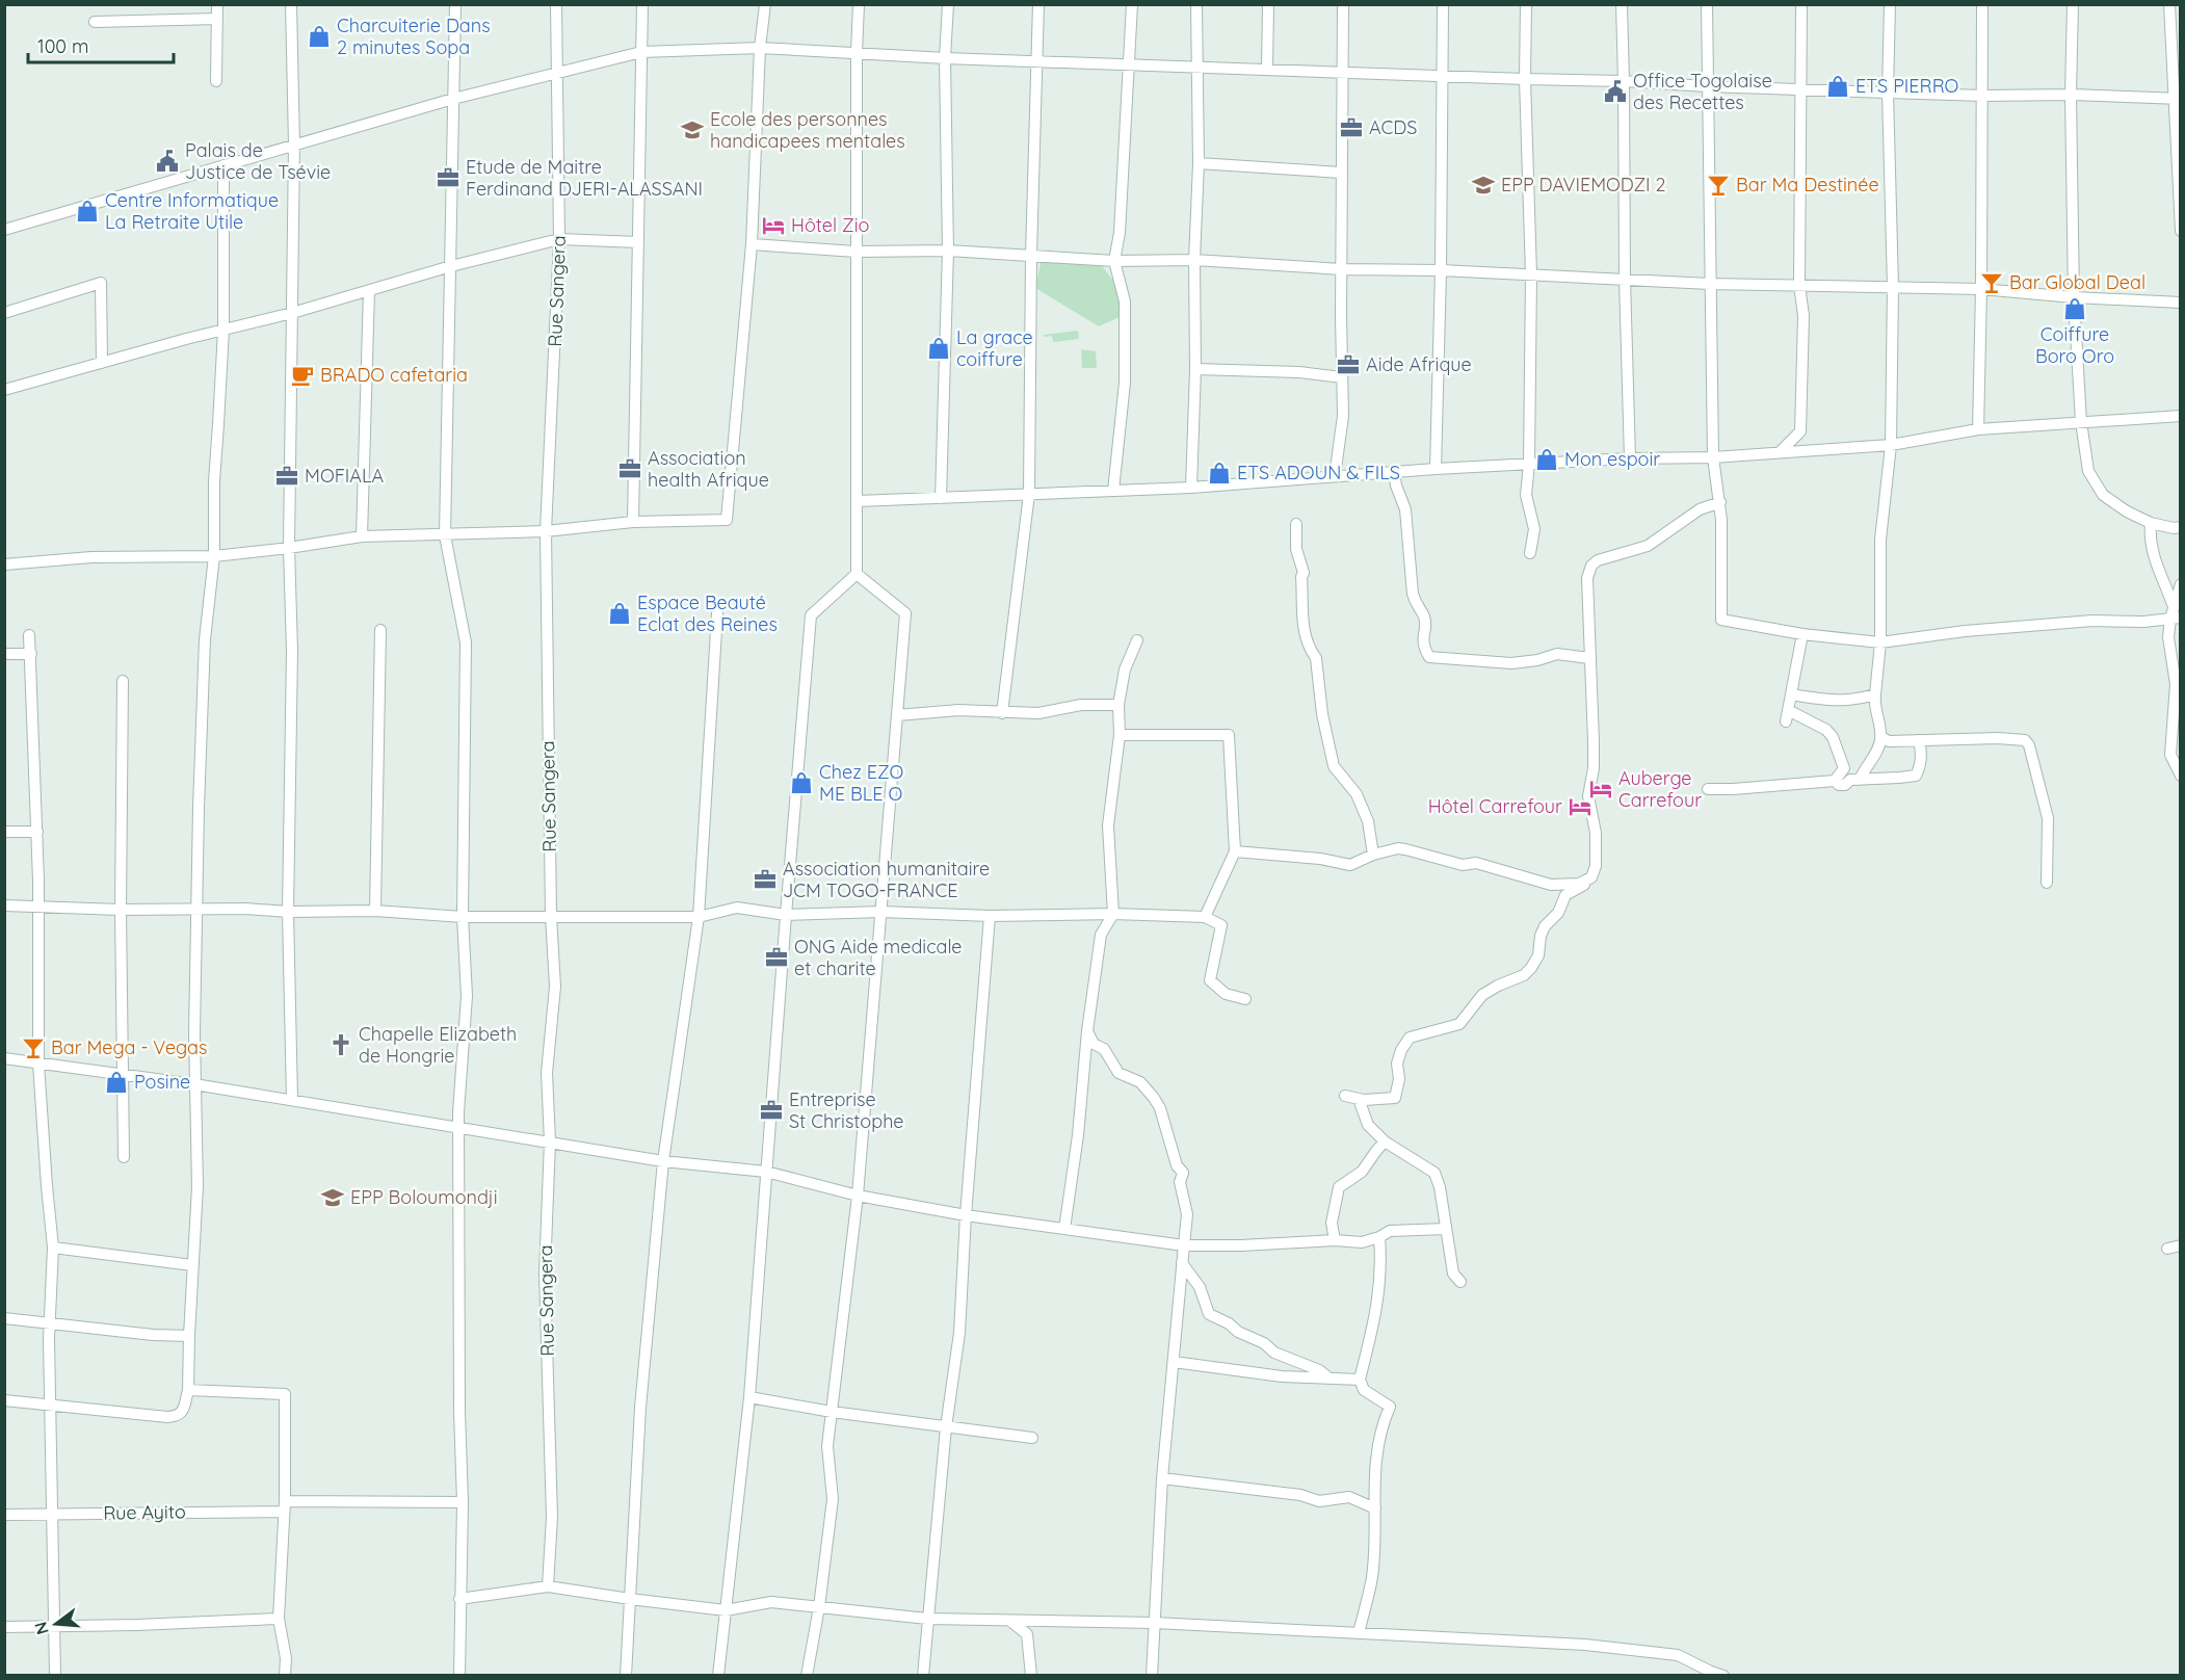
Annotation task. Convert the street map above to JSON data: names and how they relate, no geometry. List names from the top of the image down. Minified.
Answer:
{"streets":{"street":["Rue Sangera","Rue Ayito"]},"places":{"shop":["Charcuiterie Dans 2 minutes Sopa","ETS PIERRO","Centre Informatique La Retraite Utile","Coiffure Boro Oro","La grace coiffure","Mon espoir","ETS ADOUN & FILS","Espace Beauté Eclat des Reines","Chez EZO ME BLE O","Posine"],"public building":["Office Togolaise des Recettes","Palais de Justice de Tsévie"],"office":["ACDS","Etude de Maitre Ferdinand DJERI-ALASSANI","Aide Afrique","Association health Afrique","MOFIALA","Association humanitaire JCM TOGO-FRANCE","ONG Aide medicale et charite","Entreprise St Christophe"],"school or university":["Ecole des personnes handicapees mentales","EPP DAVIEMODZI 2","EPP Boloumondji"],"bar":["Bar Ma Destinée","Bar Global Deal","Bar Mega - Vegas"],"hotel":["Hôtel Zio","Auberge Carrefour","Hôtel Carrefour"],"cafe":["BRADO cafetaria"],"church":["Chapelle Elizabeth de Hongrie"]},"scale_bar":"100 m","north":"left"}
